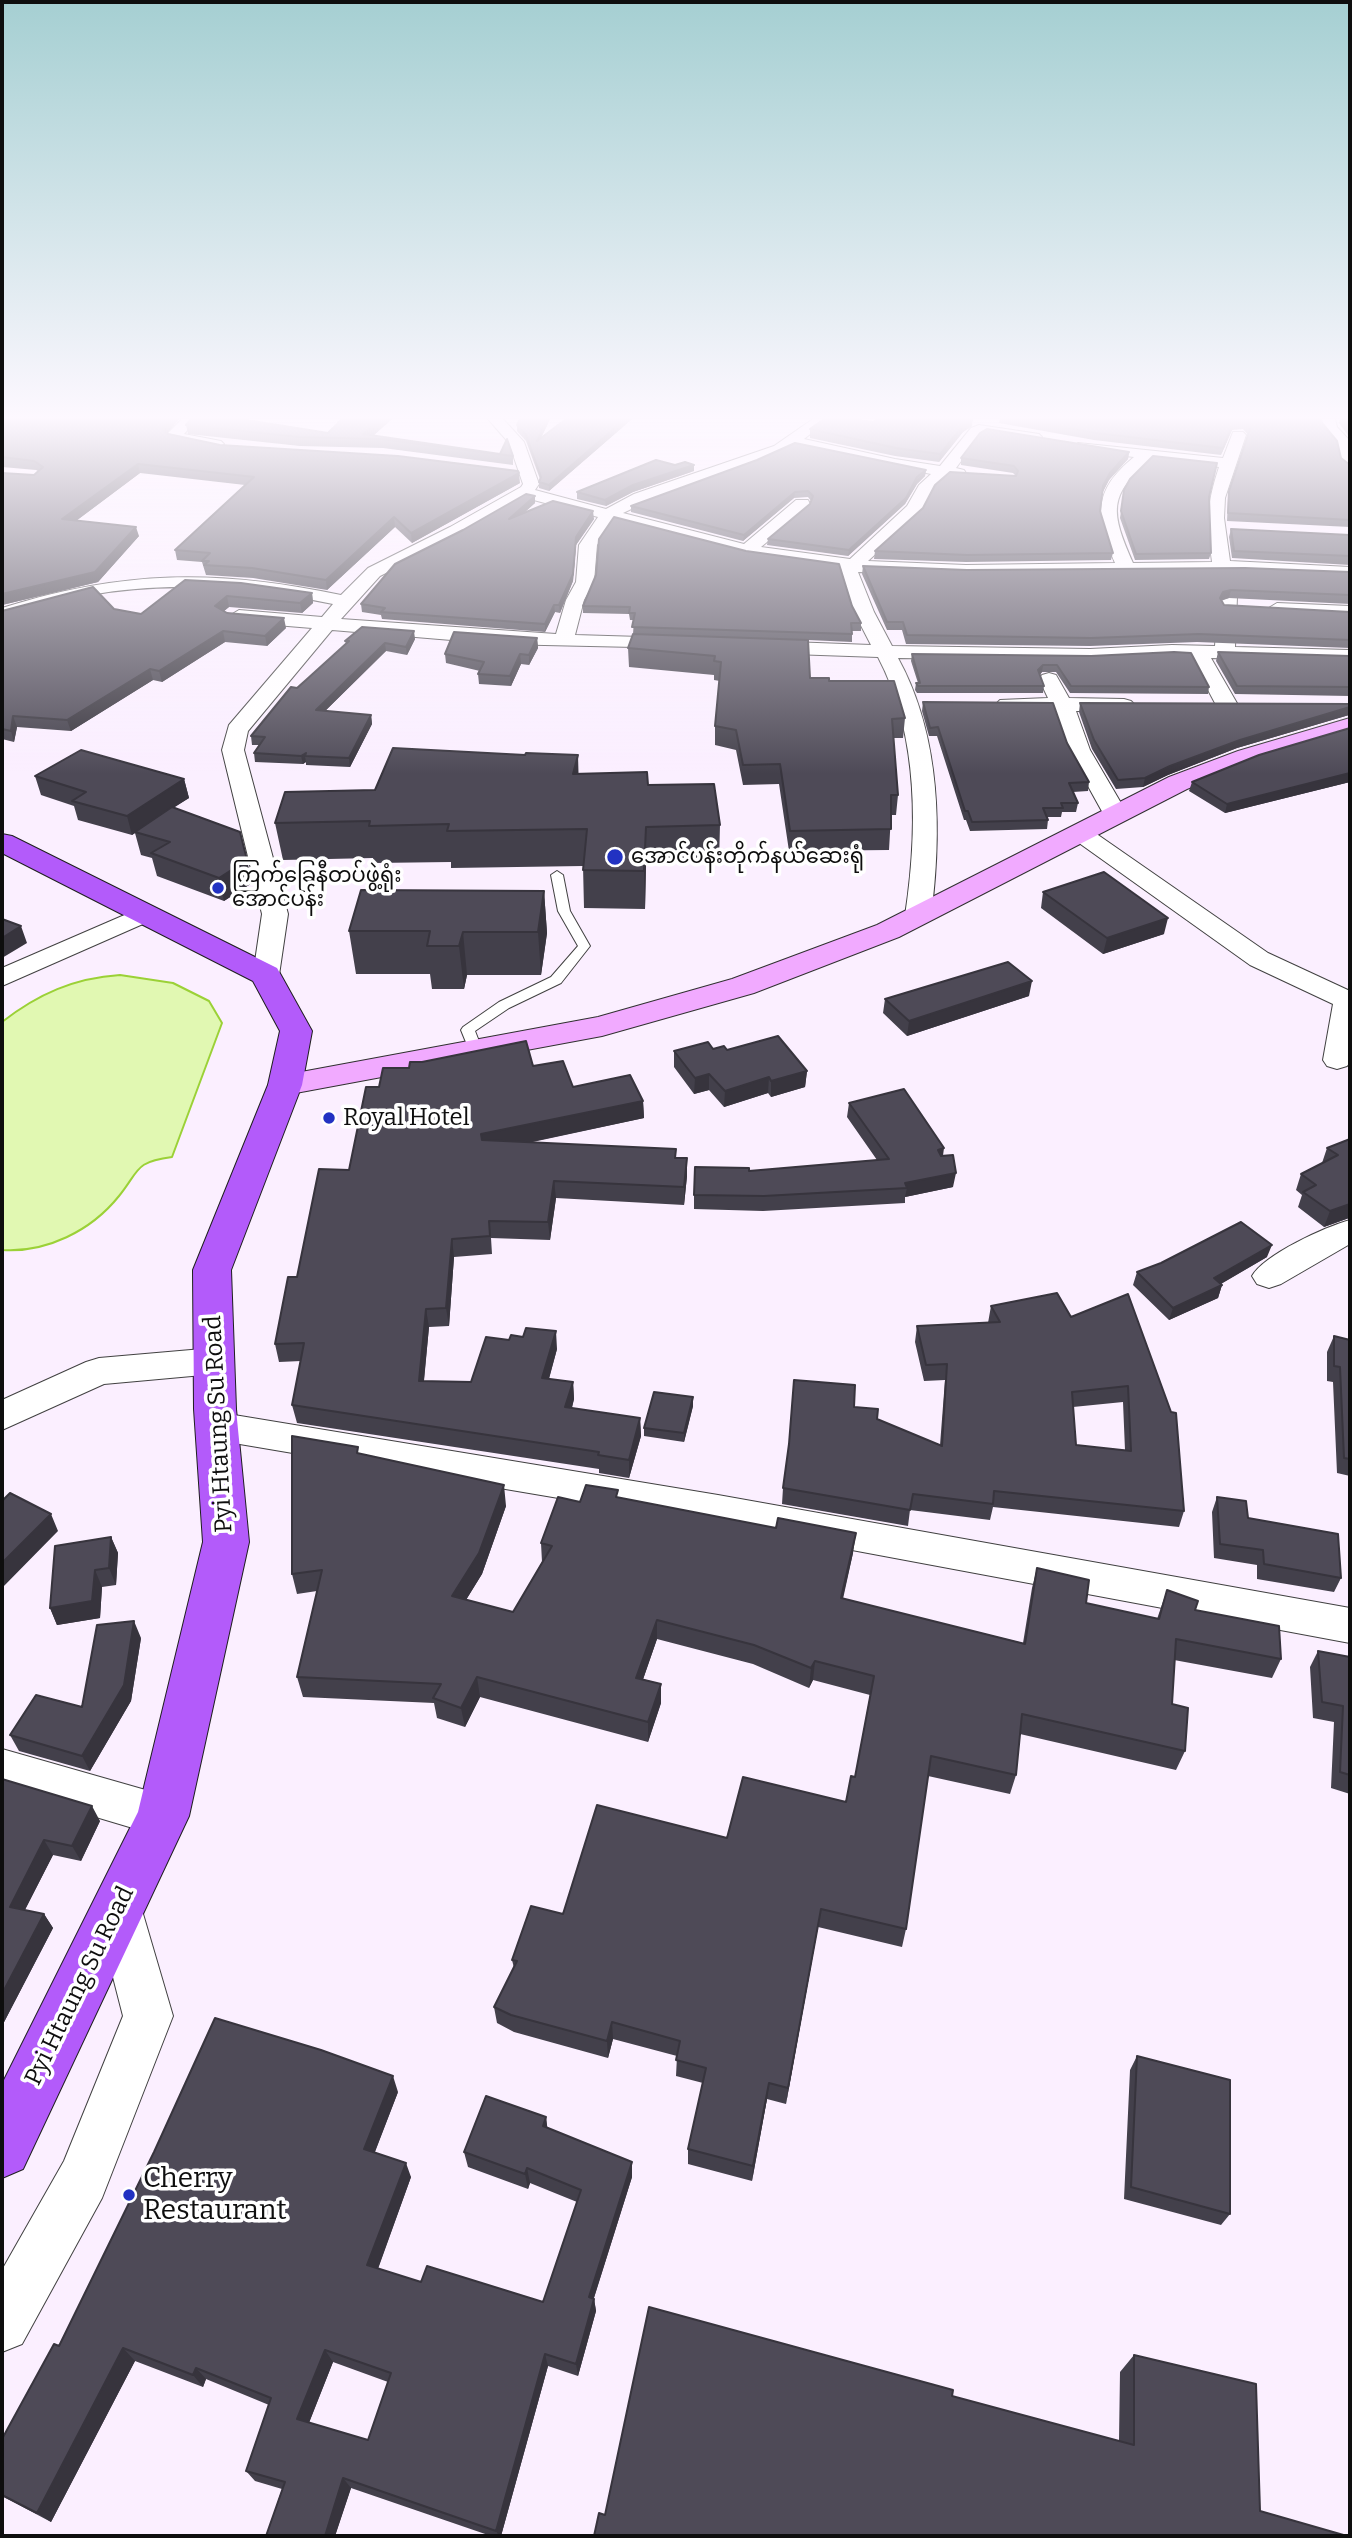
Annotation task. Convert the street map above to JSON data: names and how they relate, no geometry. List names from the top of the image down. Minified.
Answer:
{"streets":{"highway":["Pyi Htaung Su Road"]},"places":["အောင်ပန်းတိုက်နယ်ဆေးရုံ","ကြက်ခြေနီတပ်ဖွဲ့ရုံး အောင်ပန်း","Royal Hotel","Cherry Restaurant"]}
